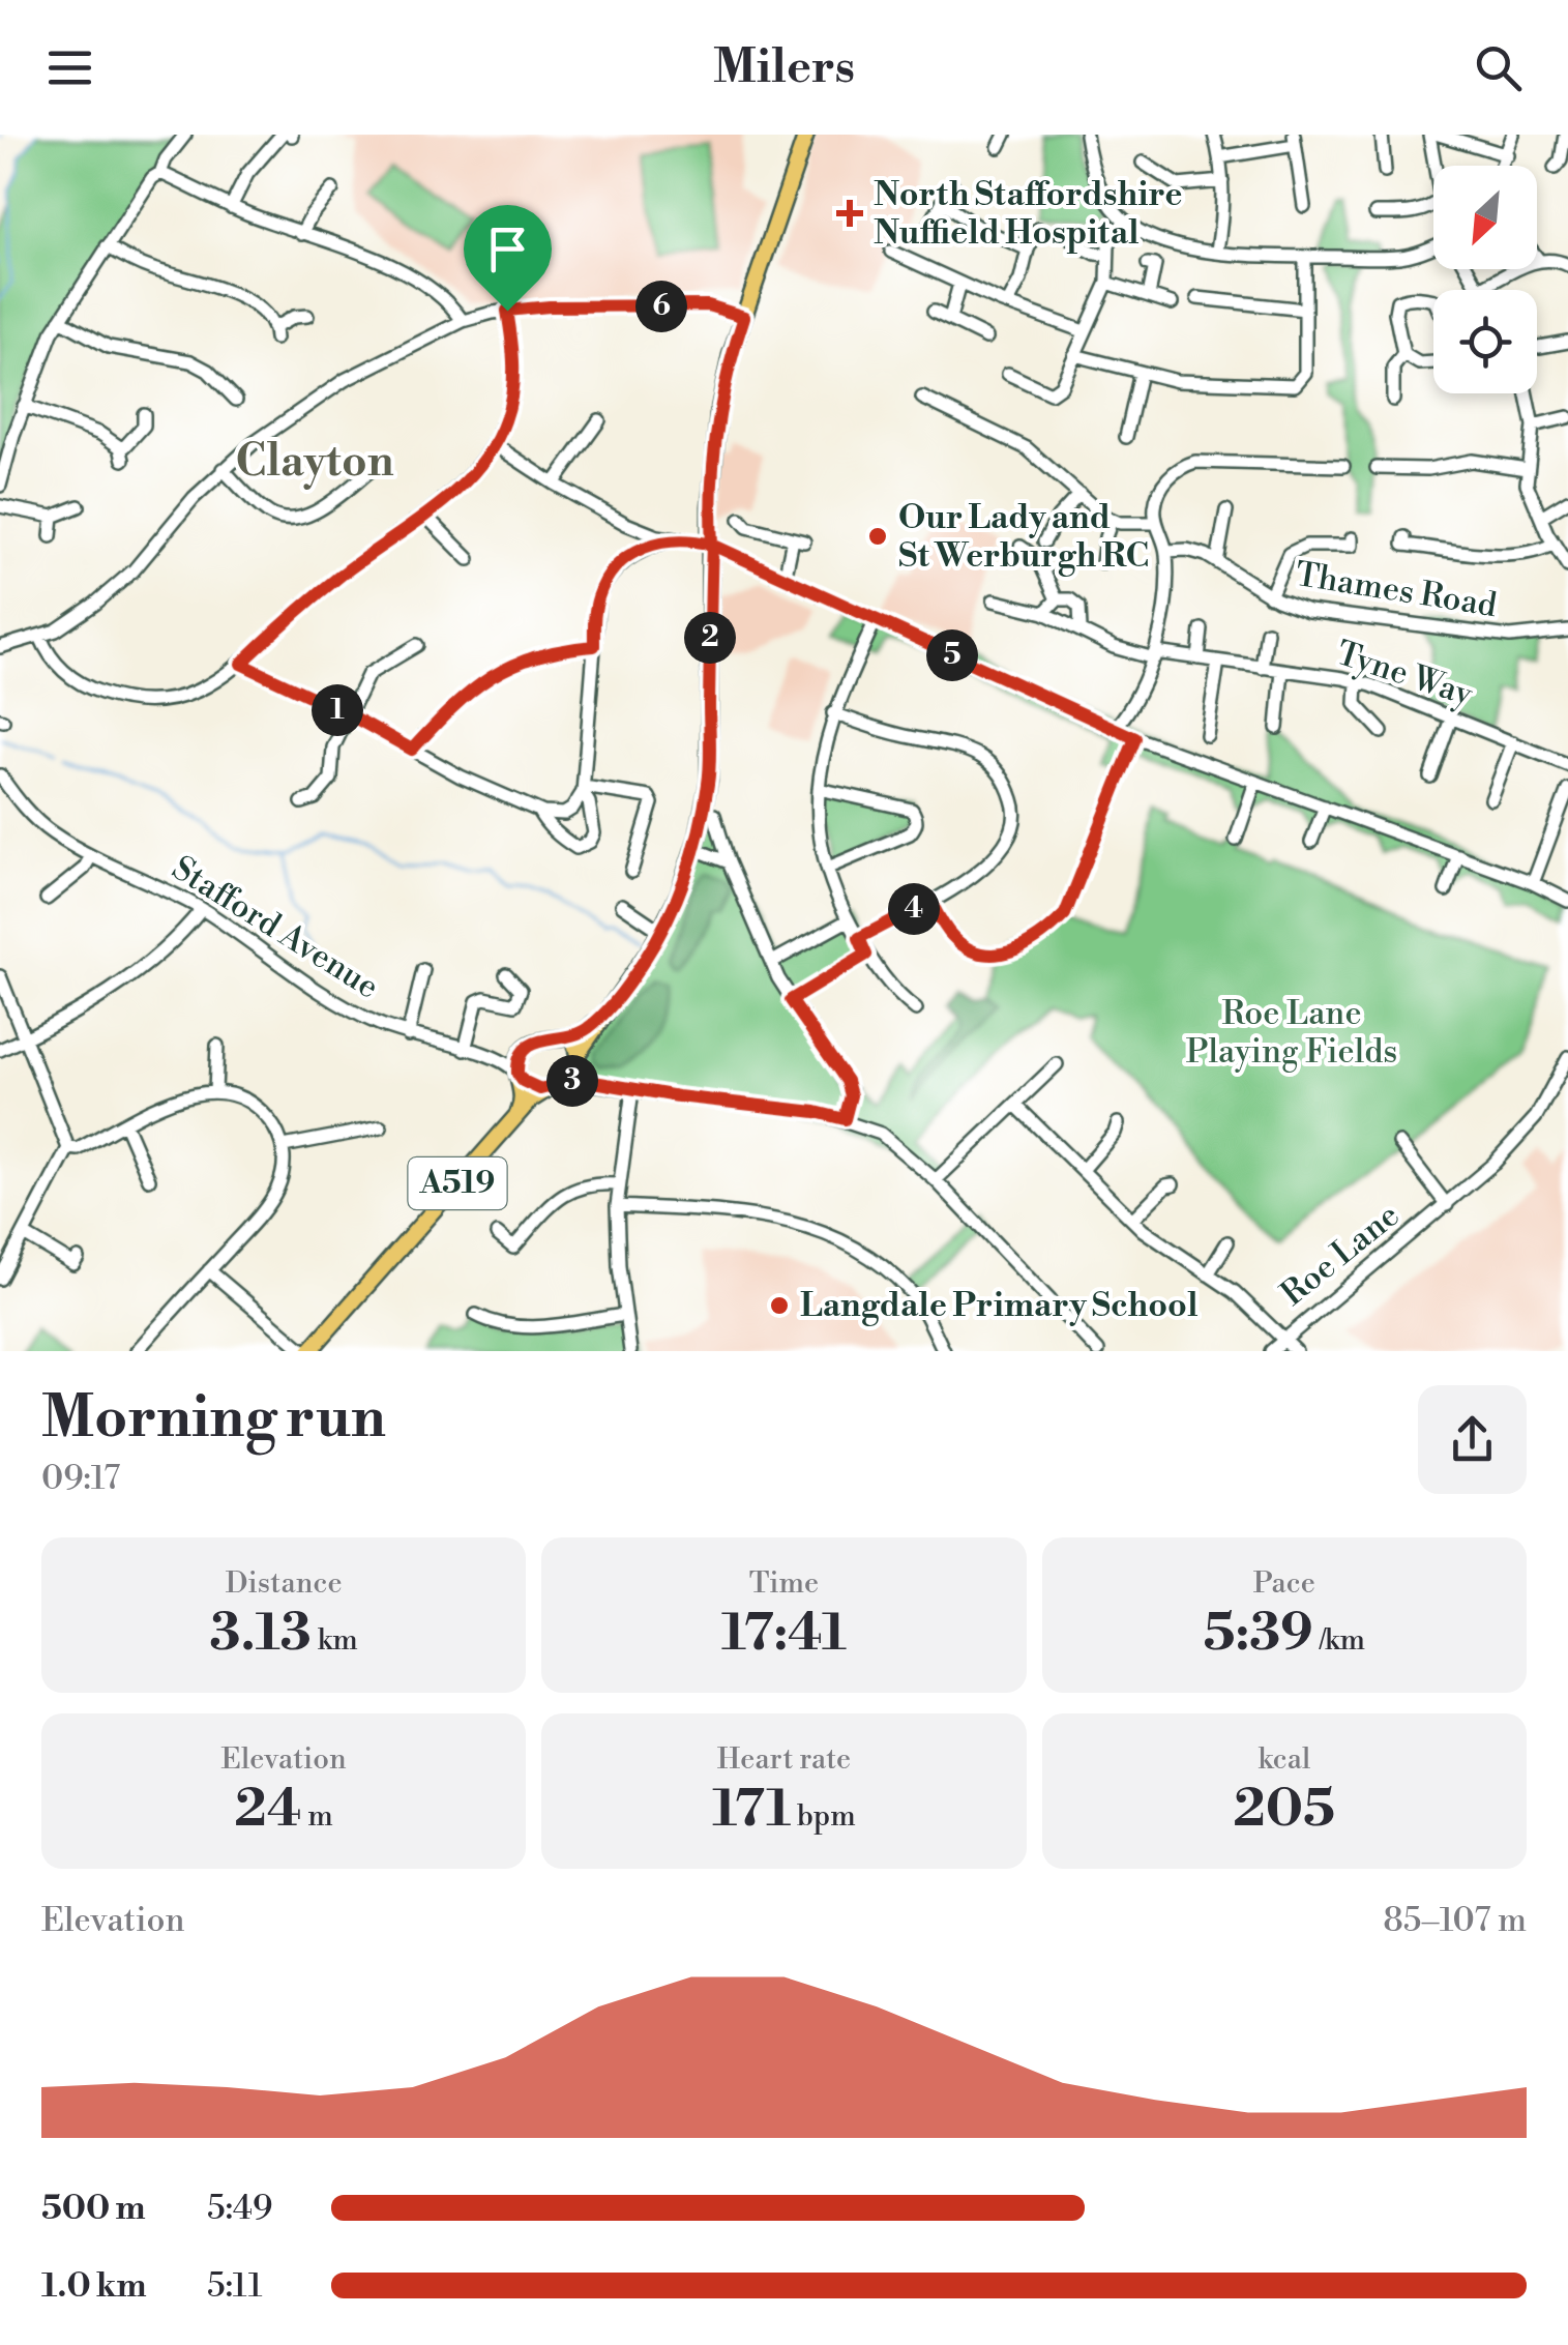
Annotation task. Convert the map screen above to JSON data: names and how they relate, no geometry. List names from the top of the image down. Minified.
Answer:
{"streets":{"main road":["A519"],"street":["Thames Road","Tyne Way","Stafford Avenue","Roe Lane"]},"crossings":[["Stafford Avenue","A519"]],"districts":["Clayton"],"parks":["Roe Lane Playing Fields"],"places":{"health":["North Staffordshire Nuffield Hospital"],"other":["Our Lady and St Werburgh RC","Langdale Primary School"]},"north":"bottom left","page":{"header":"Milers","pins":["6","2","5","1","4","3"],"heading":["Morning run","09:17"],"stats":[["Distance","3.13 km"],["Time","17:41"],["Pace","5:39 /km"],["Elevation","24 m"],["Heart rate","171 bpm"],["kcal","205"]],"chart":["Elevation","85–107 m"],"list":[{"name":"500 m","note":"5:49"},{"name":"1.0 km","note":"5:11"}]}}
